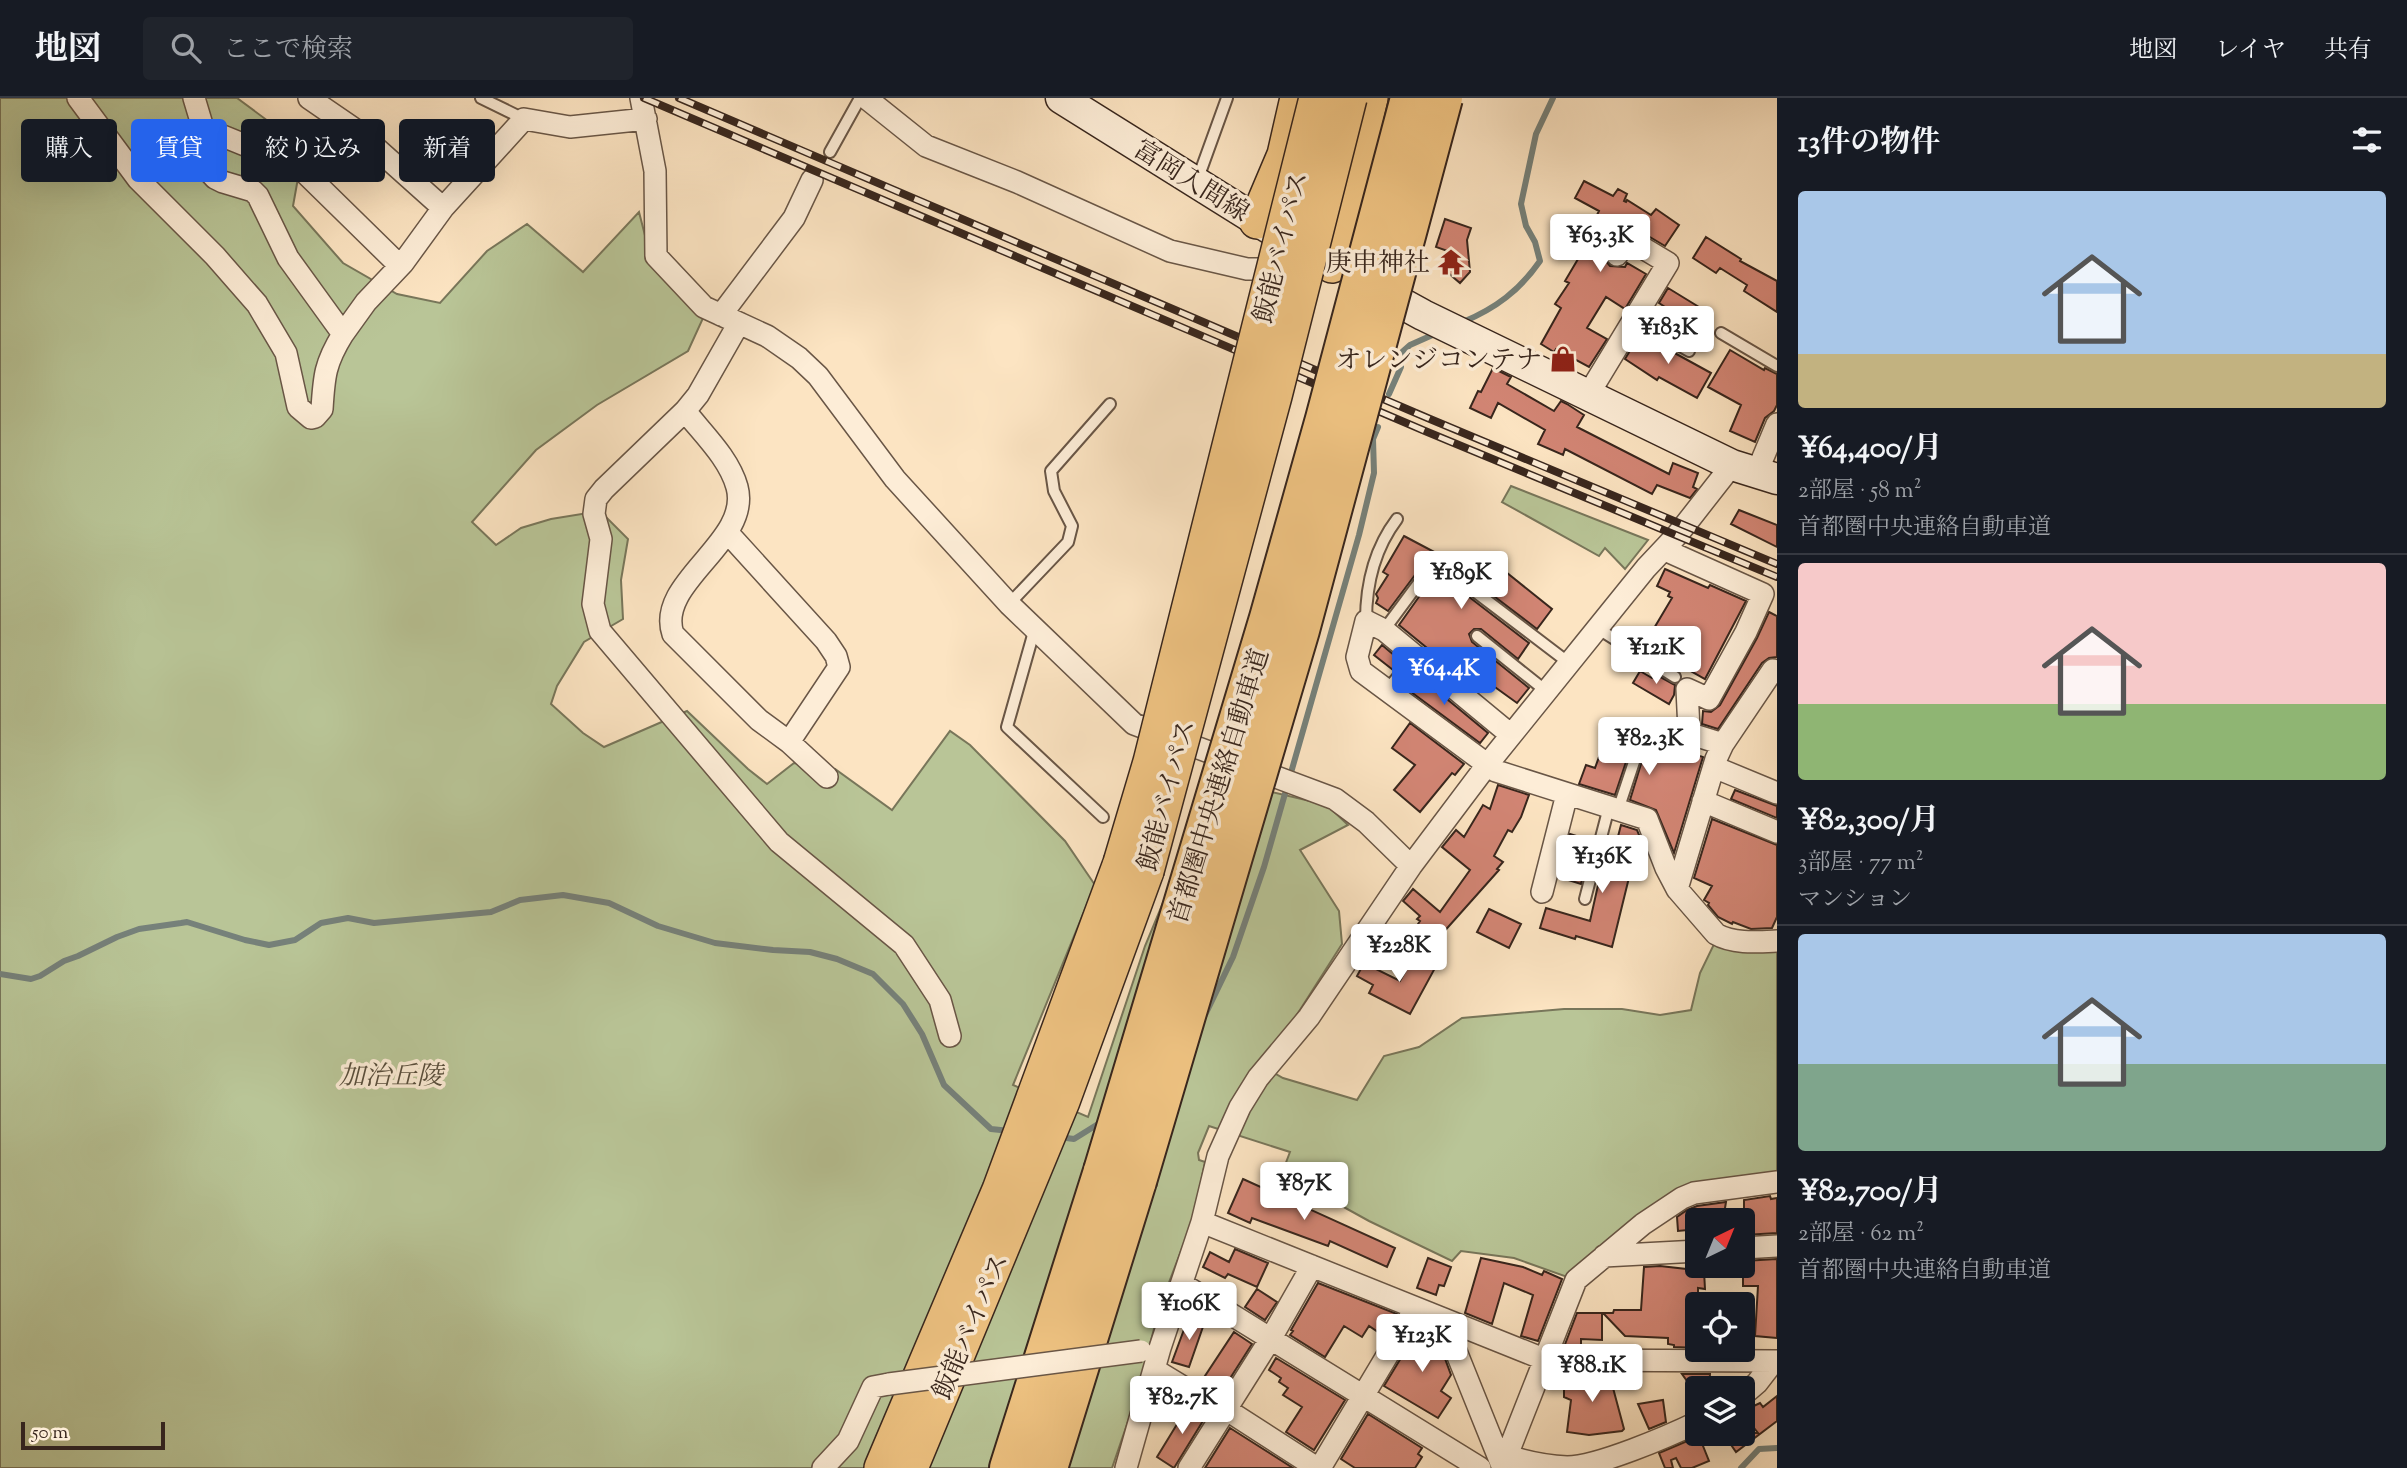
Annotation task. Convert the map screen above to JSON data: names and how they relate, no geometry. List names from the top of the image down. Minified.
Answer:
{"streets":{"highway":["飯能バイパス","首都圏中央連絡自動車道"],"main road":["富岡入間線"]},"parks":["加治丘陵"],"places":{"temple":["庚申神社"],"shop":["オレンジコンテナ"]},"scale_bar":"50 m","north":"top right","page":{"header":"地図","search":"ここで検索","nav":["地図","レイヤ","共有"],"heading":"13件の物件","chip":["購入","賃貸","絞り込み","新着"],"list":[{"name":"¥64,400/月","note":"2部屋 · 58 m² · 首都圏中央連絡自動車道"},{"name":"¥82,300/月","note":"3部屋 · 77 m² · マンション"},{"name":"¥82,700/月","note":"2部屋 · 62 m² · 首都圏中央連絡自動車道"}],"price":["¥63.3K","¥183K","¥189K","¥121K","¥64.4K","¥82.3K","¥136K","¥228K","¥87K","¥106K","¥123K","¥88.1K","¥82.7K"],"scale":"50 m"}}
